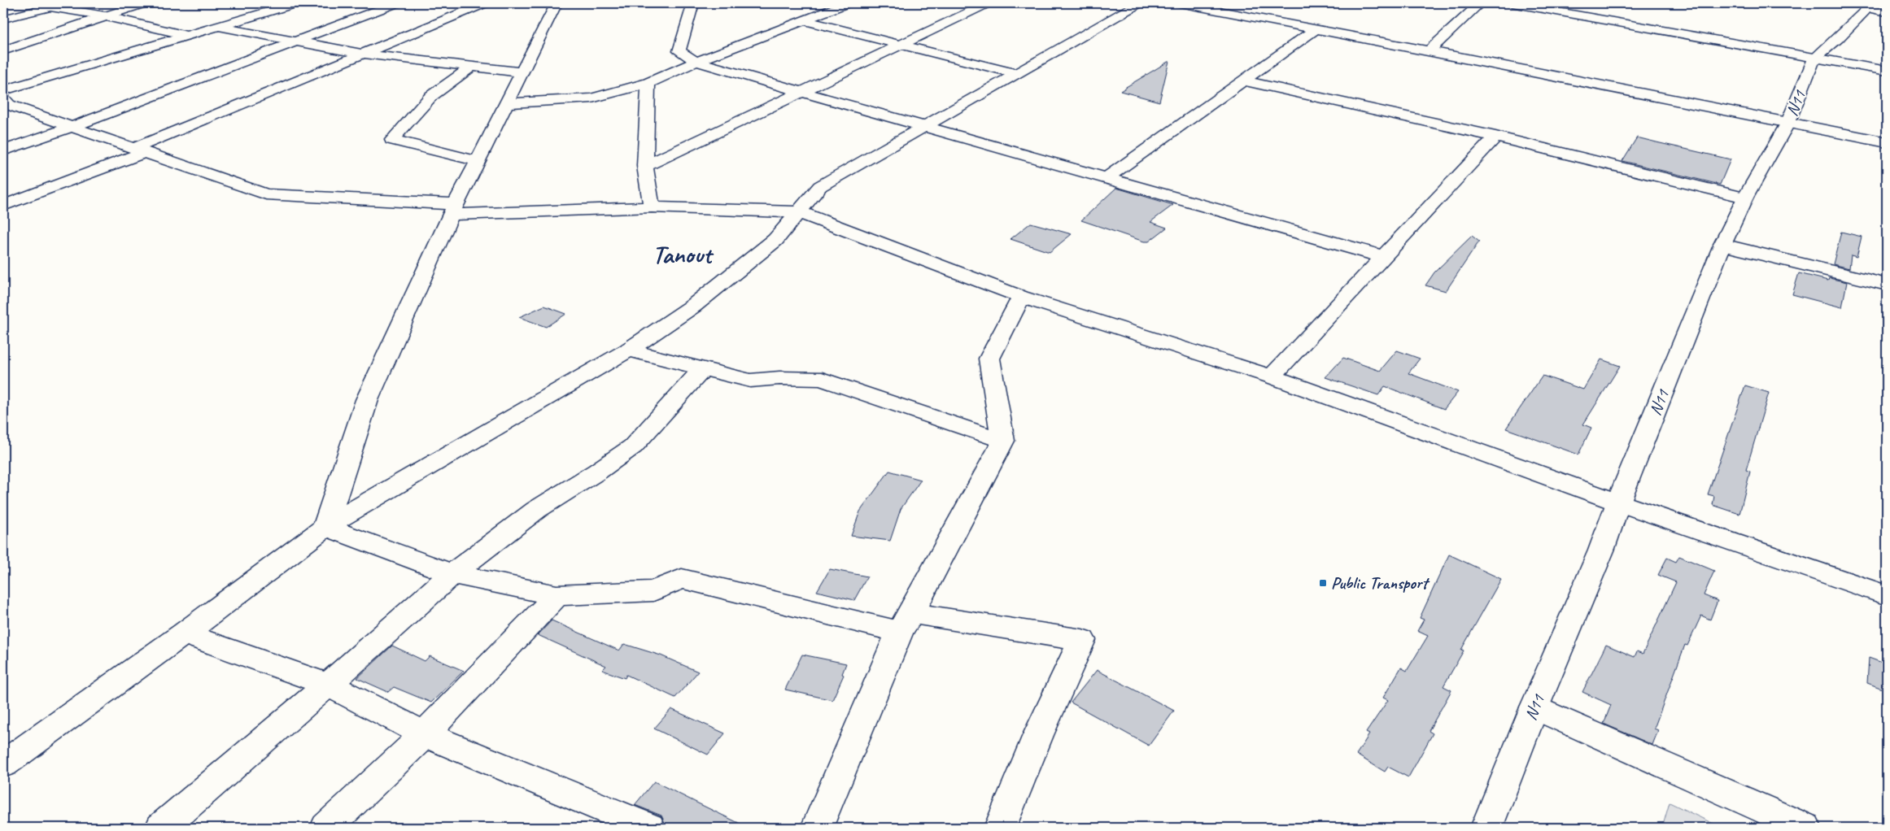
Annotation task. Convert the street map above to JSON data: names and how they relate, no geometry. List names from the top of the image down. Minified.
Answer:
{"streets":{"street":["N11"]},"districts":["Tanout"],"places":{"transit":["Public Transport"]}}
